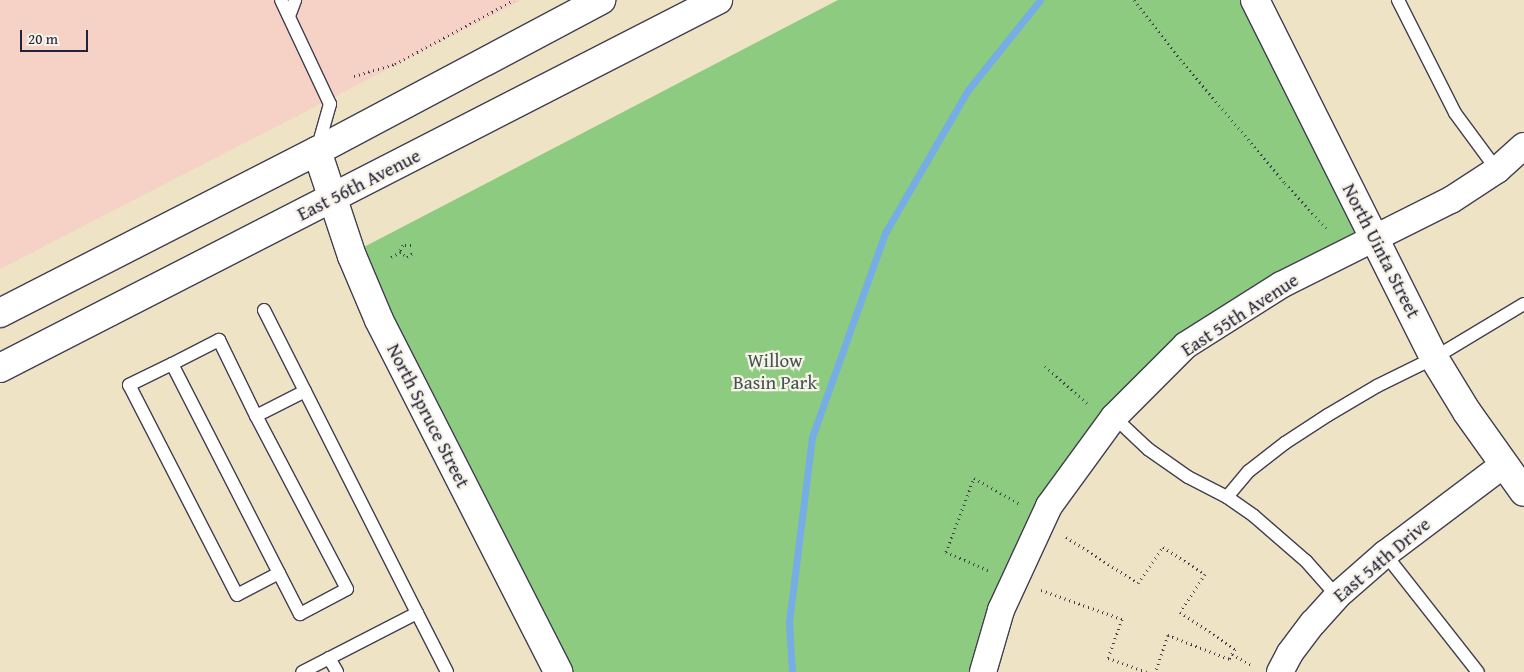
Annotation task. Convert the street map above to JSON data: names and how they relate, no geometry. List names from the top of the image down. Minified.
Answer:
{"streets":{"main road":["East 56th Avenue","North Uinta Street","North Spruce Street"],"street":["East 55th Avenue","East 54th Drive"]},"crossings":[["East 56th Avenue","North Spruce Street"],["North Uinta Street","East 55th Avenue"],["North Uinta Street","East 54th Drive"]],"parks":["Willow Basin Park"],"scale_bar":"20 m"}
